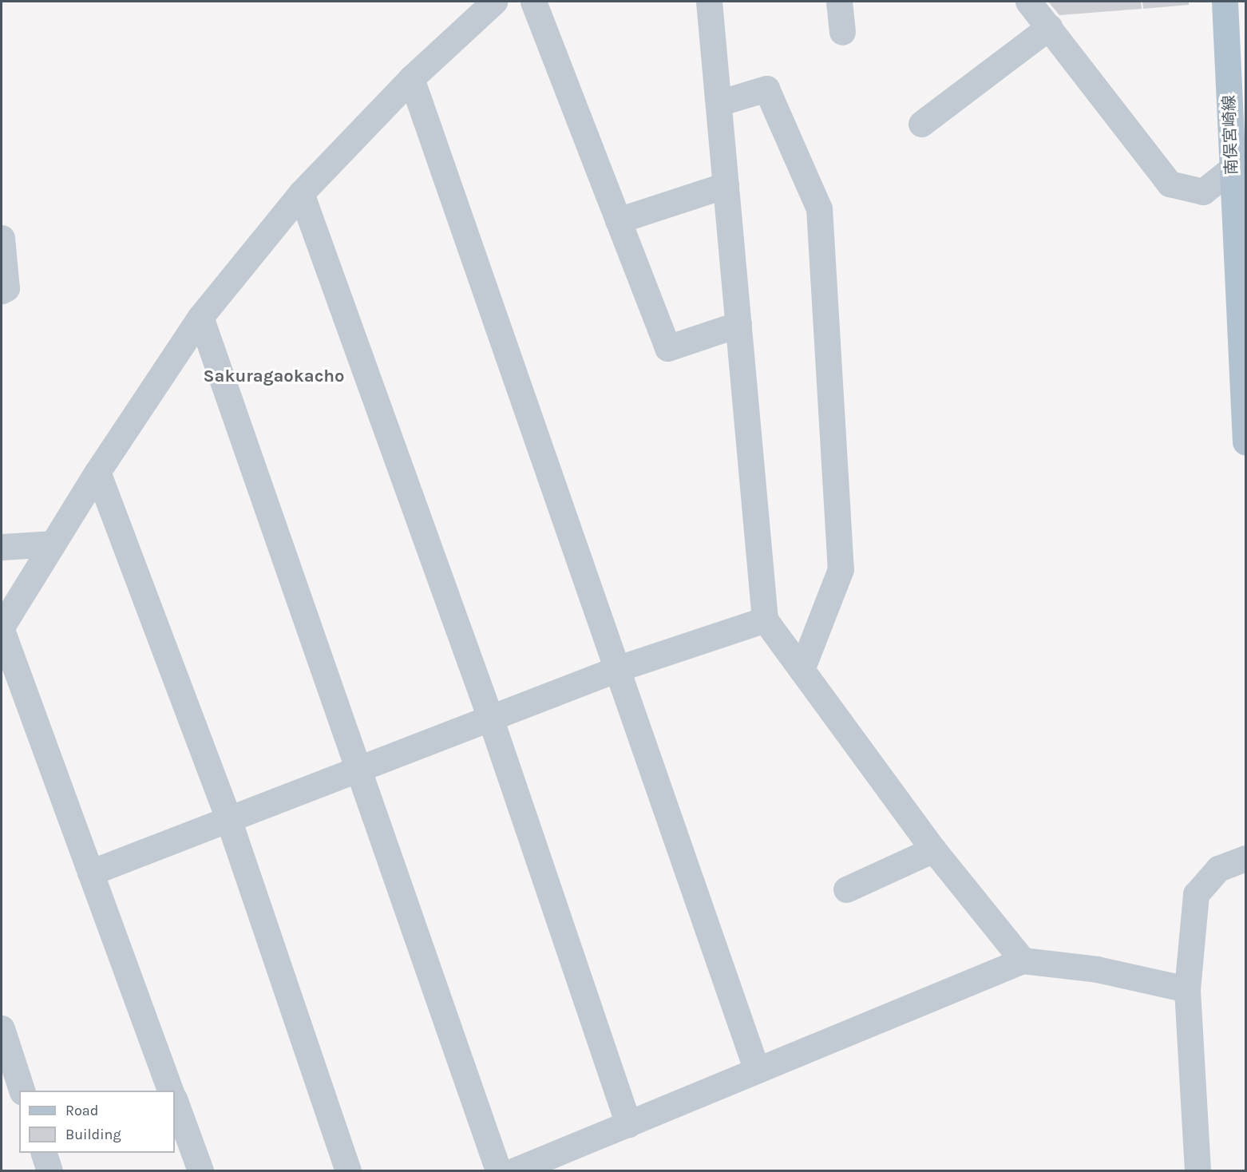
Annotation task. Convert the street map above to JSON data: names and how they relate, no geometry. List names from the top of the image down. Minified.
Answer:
{"streets":{"main road":["南俣宮崎線"]},"districts":["Sakuragaokacho"],"legend":["Road","Building"]}
